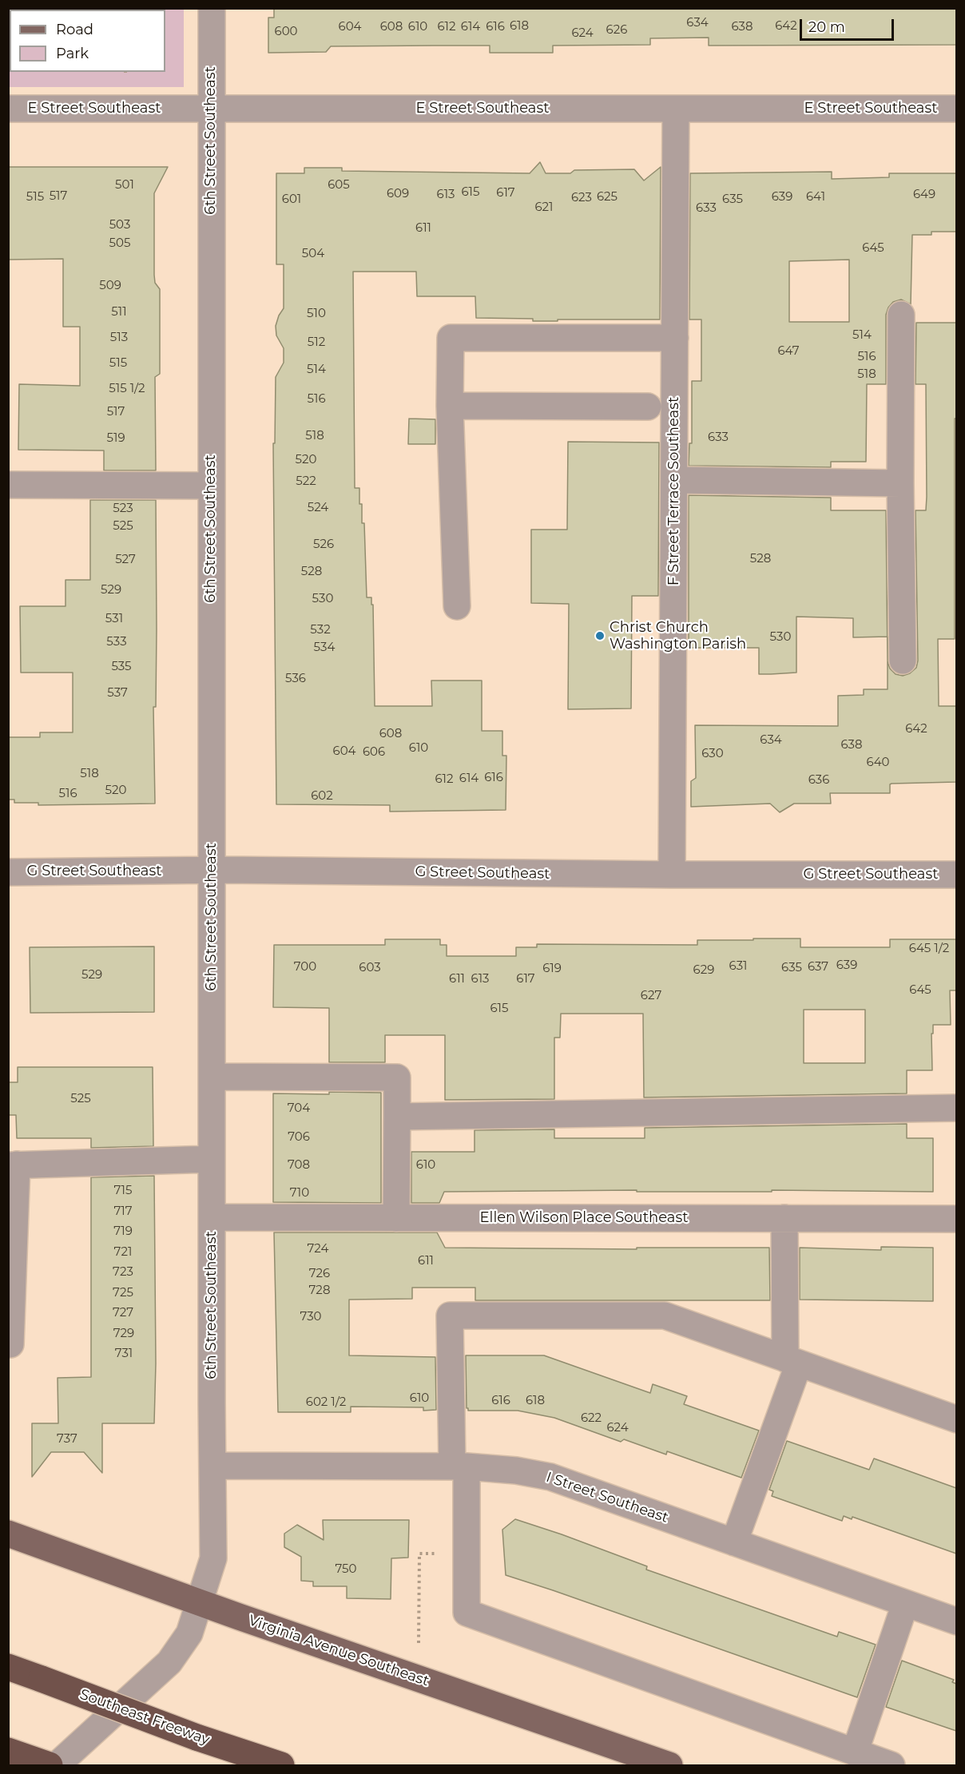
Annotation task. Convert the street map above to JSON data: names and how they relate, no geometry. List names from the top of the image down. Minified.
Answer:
{"streets":{"highway":["Southeast Freeway"],"main road":["Virginia Avenue Southeast"],"street":["E Street Southeast","6th Street Southeast","F Street Terrace Southeast","G Street Southeast","Ellen Wilson Place Southeast","I Street Southeast"]},"crossings":[["E Street Southeast","6th Street Southeast"],["E Street Southeast","F Street Terrace Southeast"],["6th Street Southeast","G Street Southeast"],["6th Street Southeast","Ellen Wilson Place Southeast"],["6th Street Southeast","I Street Southeast"],["6th Street Southeast","Virginia Avenue Southeast"],["F Street Terrace Southeast","G Street Southeast"]],"places":["Christ Church Washington Parish"],"house_numbers":["634","618","642","604","608","610","612","614","616","638","626","600","624","501","605","615","617","609","613","649","517","515","625","639","641","623","601","635","621","633","503","611","505","645","504","509","511","510","514","513","512","647","516","515","514","518","515 1/2","516","517","518","633","519","520","522","524","523","525","526","528","527","528","529","530","531","532","530","533","534","535","536","537","642","608","634","638","610","604","606","630","640","518","616","614","612","636","520","516","602","645 1/2","639","631","700","637","603","635","619","629","529","611","613","617","645","627","615","525","704","706","708","610","715","710","717","719","724","721","611","723","726","728","725","727","730","729","731","610","616","618","602 1/2","622","624","737","750"],"legend":["Road","Park"],"scale_bar":"20 m"}
